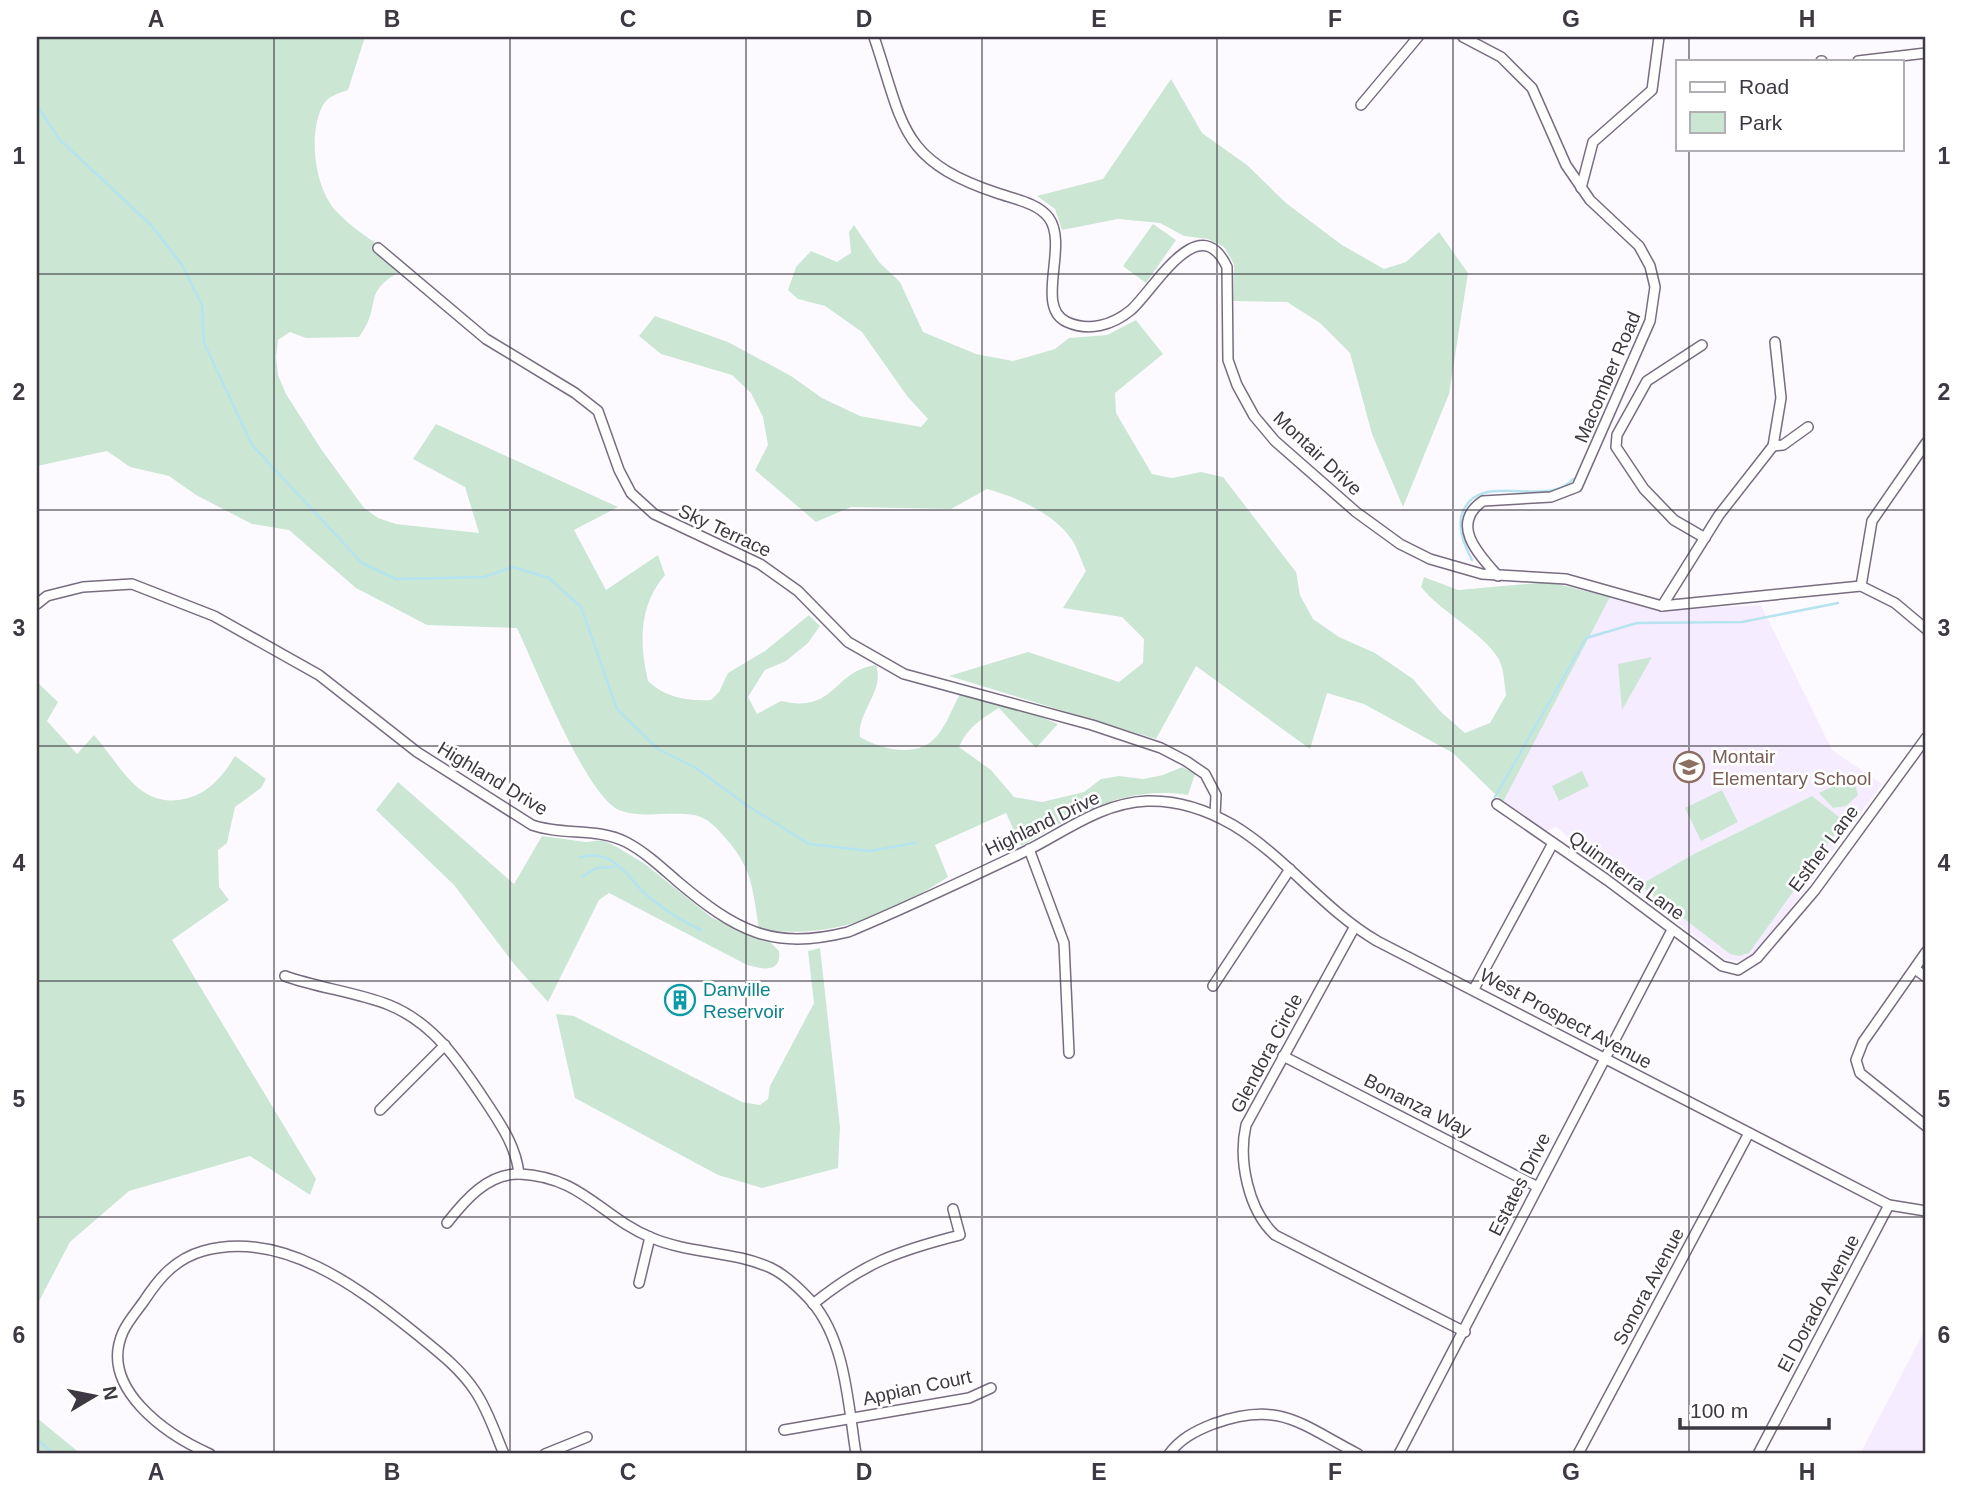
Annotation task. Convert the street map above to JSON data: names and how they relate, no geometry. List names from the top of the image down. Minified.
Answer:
{"streets":{"street":["Macomber Road","Montair Drive","Sky Terrace","Highland Drive","Esther Lane","Quinnterra Lane","West Prospect Avenue","Glendora Circle","Bonanza Way","Estates Drive","Sonora Avenue","El Dorado Avenue","Appian Court"]},"crossings":[["Macomber Road","Montair Drive"],["Sky Terrace","Highland Drive"],["Sky Terrace","West Prospect Avenue"],["Highland Drive","West Prospect Avenue"],["Esther Lane","Quinnterra Lane"],["Quinnterra Lane","Estates Drive"],["West Prospect Avenue","Glendora Circle"],["West Prospect Avenue","Estates Drive"],["West Prospect Avenue","Sonora Avenue"],["West Prospect Avenue","El Dorado Avenue"],["Glendora Circle","Bonanza Way"],["Glendora Circle","Estates Drive"],["Bonanza Way","Estates Drive"]],"places":{"school or university":["Montair Elementary School"],"building":["Danville Reservoir"]},"legend":["Road","Park"],"scale_bar":"100 m","north":"right","grid":{"columns":["A","B","C","D","E","F","G","H"],"rows":["1","2","3","4","5","6"]}}
